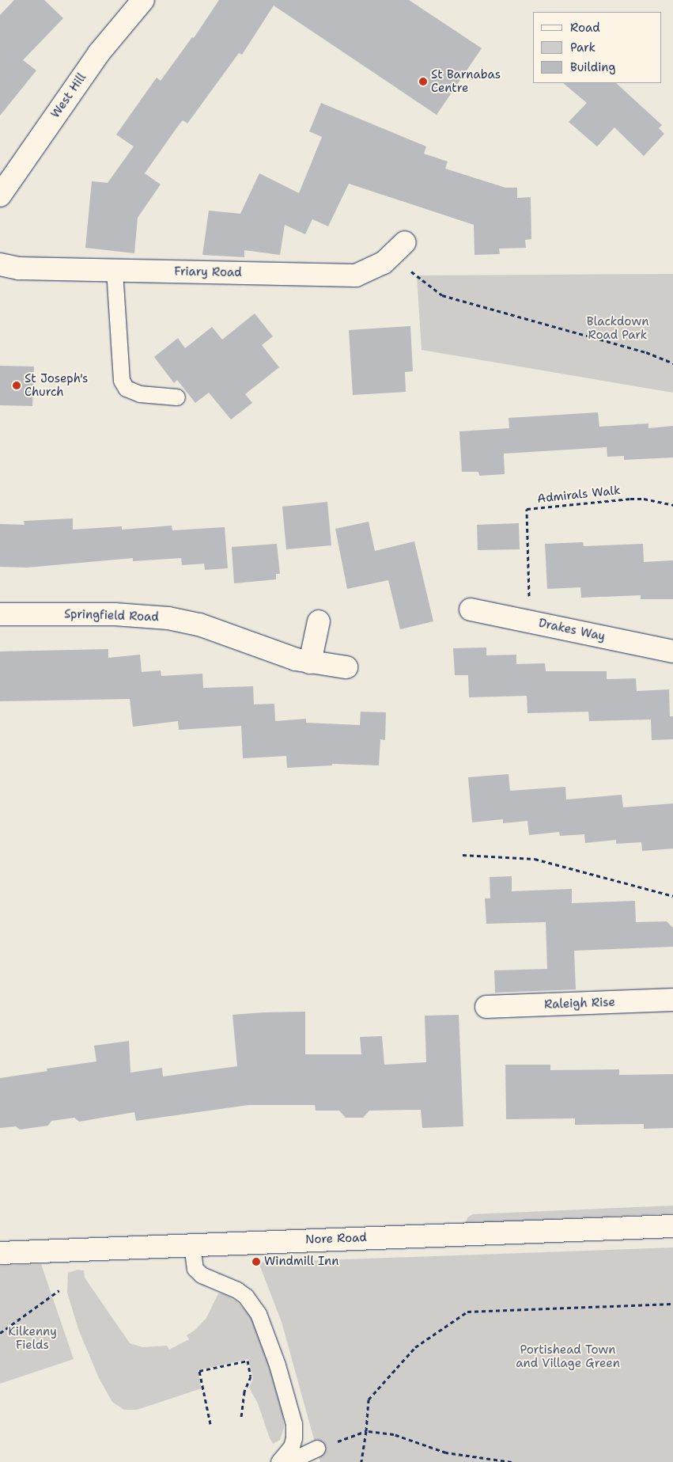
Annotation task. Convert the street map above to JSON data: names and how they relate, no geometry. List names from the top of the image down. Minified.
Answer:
{"streets":{"street":["West Hill","Friary Road","Springfield Road","Drakes Way","Raleigh Rise","Nore Road"],"path":["Admirals Walk"]},"crossings":[["Admirals Walk","Drakes Way"]],"parks":["Blackdown Road Park","Kilkenny Fields","Portishead Town and Village Green"],"places":["St Barnabas Centre","St Joseph's Church","Windmill Inn"],"legend":["Road","Park","Building"]}
